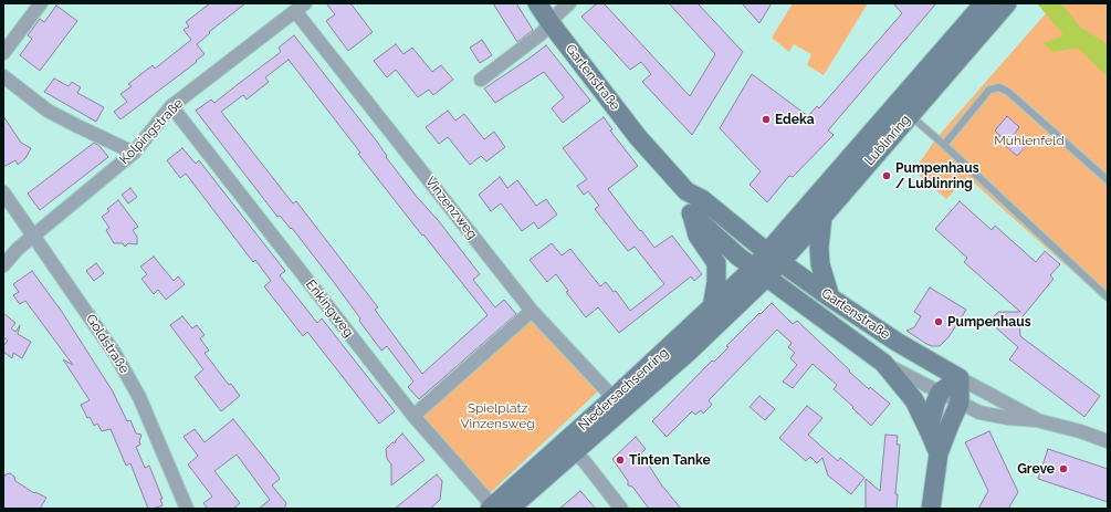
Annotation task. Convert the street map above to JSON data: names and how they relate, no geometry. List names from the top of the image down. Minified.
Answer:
{"streets":{"main road":["Gartenstraße","Lublinring","Niedersachsenring"],"street":["Kolpingstraße","Vinzenzweg","Enkingweg","Goldstraße"]},"crossings":[["Gartenstraße","Lublinring"],["Gartenstraße","Niedersachsenring"],["Kolpingstraße","Vinzenzweg"],["Kolpingstraße","Enkingweg"],["Kolpingstraße","Goldstraße"],["Lublinring","Niedersachsenring"],["Vinzenzweg","Niedersachsenring"],["Enkingweg","Niedersachsenring"]],"parks":["Mühlenfeld","Spielplatz Vinzensweg"],"places":["Edeka","Pumpenhaus / Lublinring","Pumpenhaus","Tinten Tanke","Greve"]}
